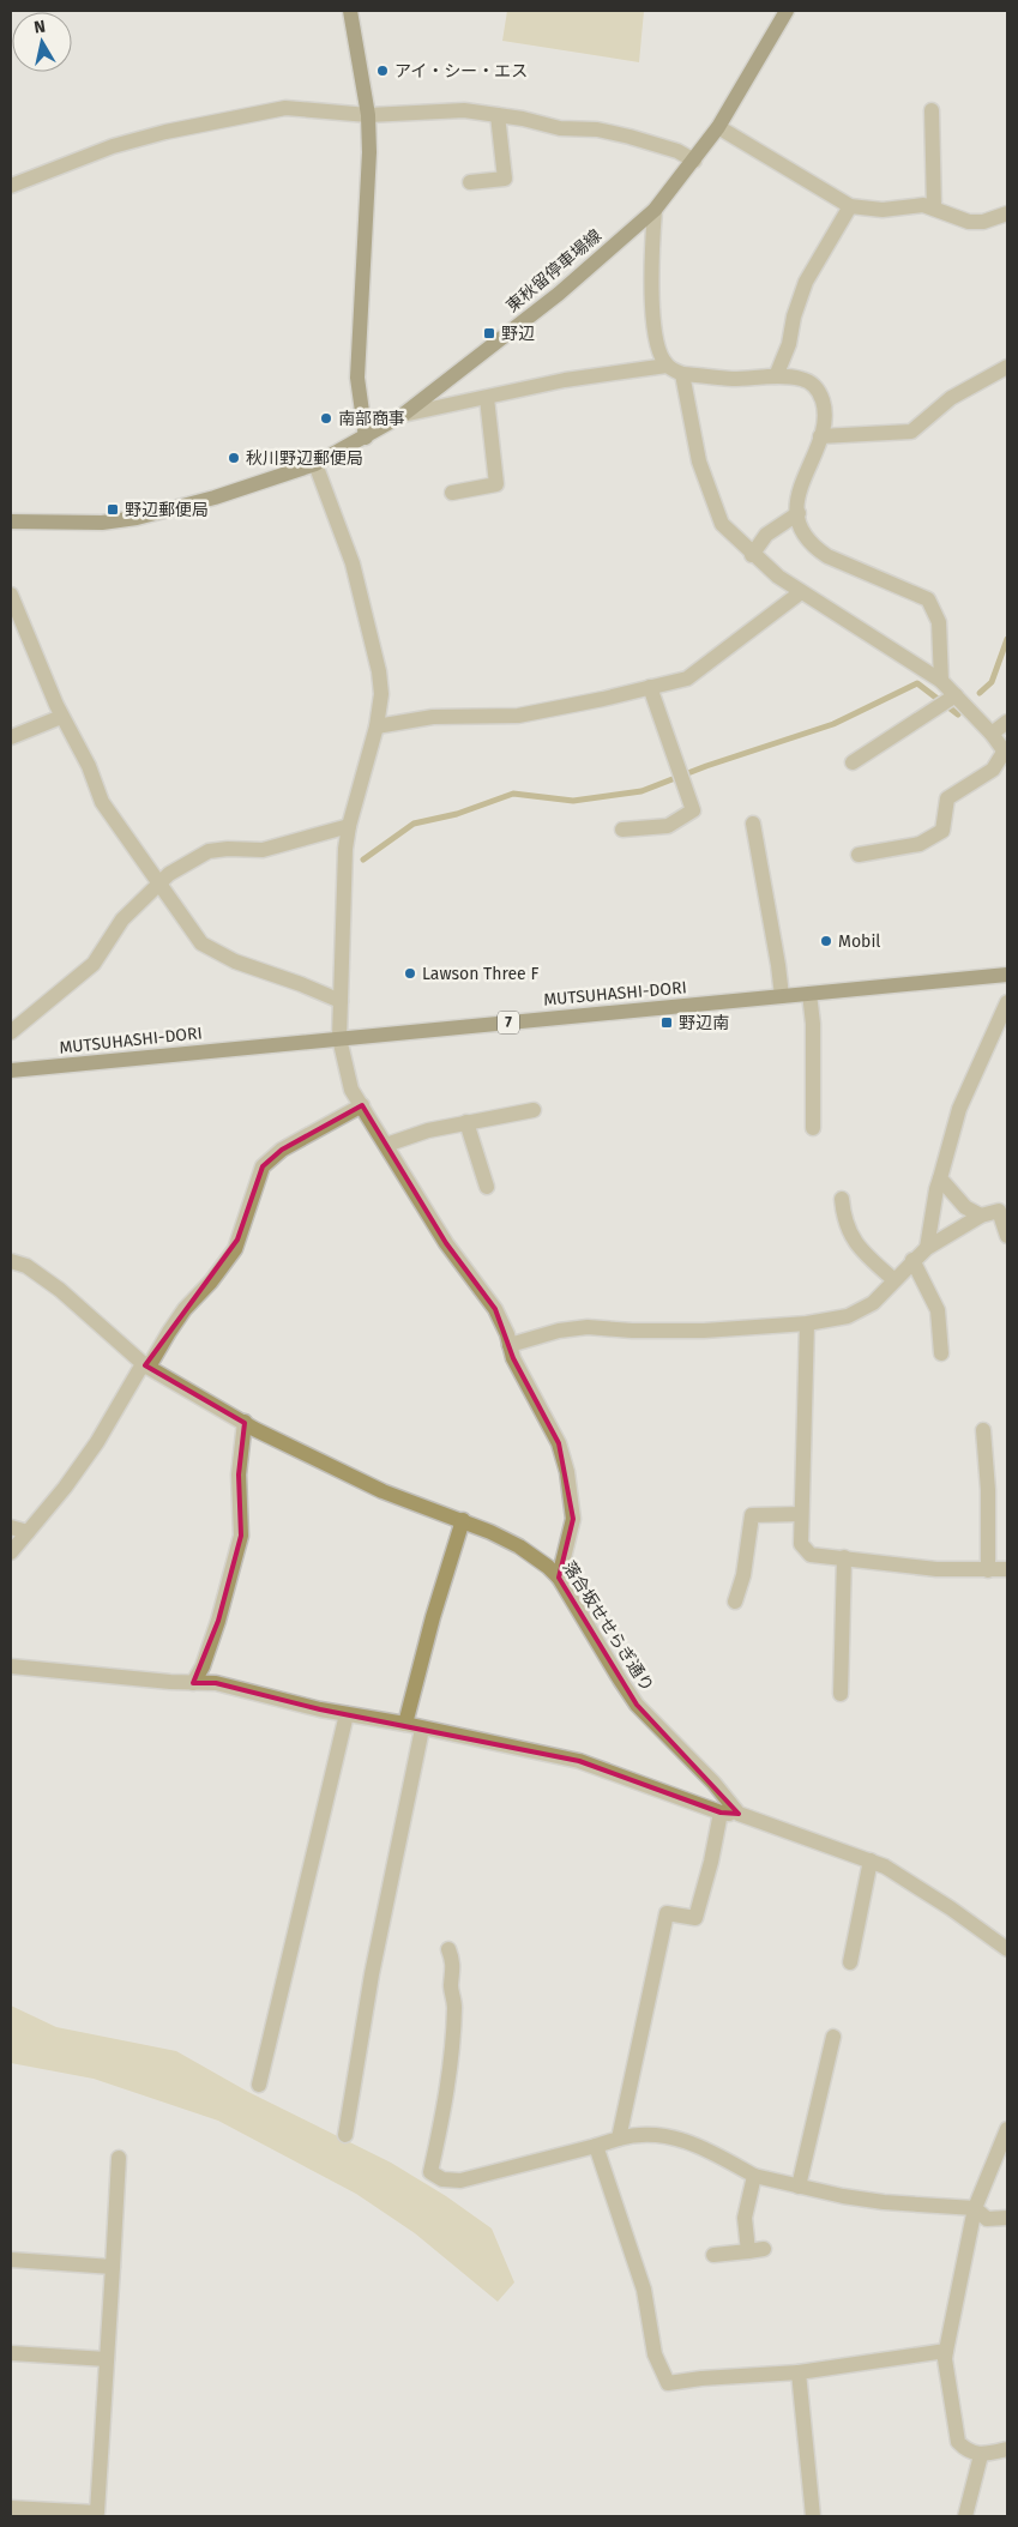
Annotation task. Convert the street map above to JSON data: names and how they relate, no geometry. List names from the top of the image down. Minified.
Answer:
{"streets":{"main road":["東秋留停車場線","MUTSUHASHI-DORI","7"],"street":["落合坂せせらぎ通り"]},"places":{"other":["アイ・シー・エス","南部商事","秋川野辺郵便局","Mobil","Lawson Three F"],"transit":["野辺","野辺郵便局","野辺南"]},"north":"top"}
